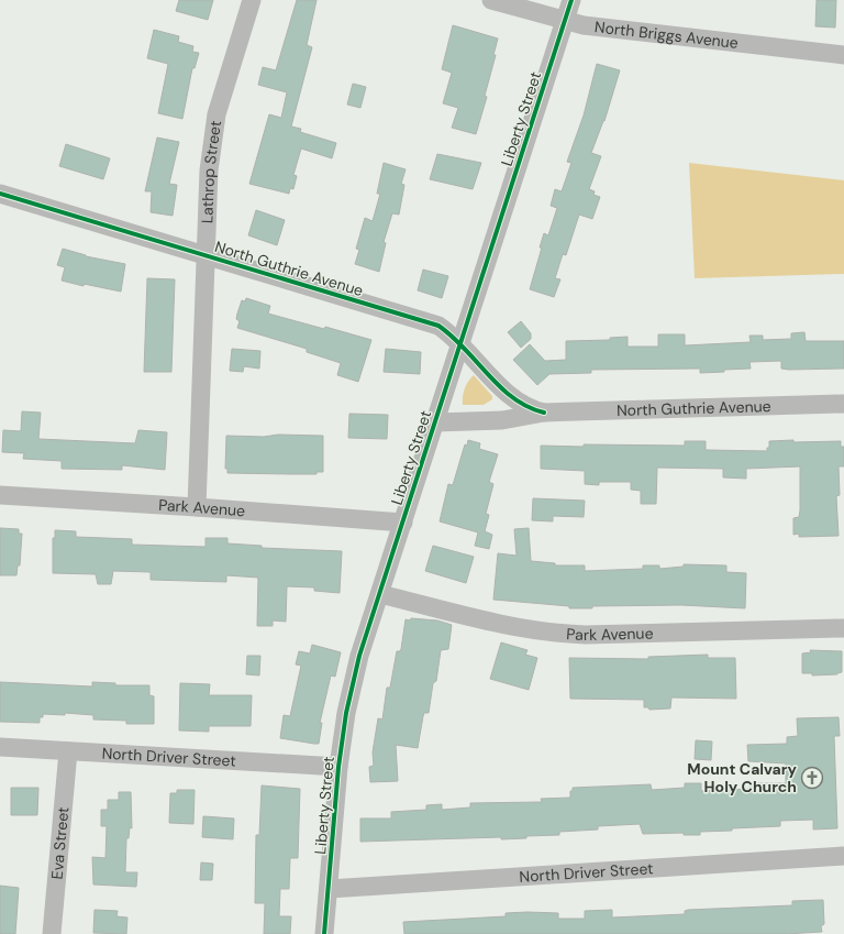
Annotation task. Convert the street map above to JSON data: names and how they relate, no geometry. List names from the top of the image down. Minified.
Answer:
{"streets":{"street":["North Briggs Avenue","Liberty Street","Lathrop Street","North Guthrie Avenue","Park Avenue","North Driver Street","Eva Street"]},"crossings":[["North Briggs Avenue","Liberty Street"],["Liberty Street","North Guthrie Avenue"],["Liberty Street","Park Avenue"],["Liberty Street","North Driver Street"],["Lathrop Street","North Guthrie Avenue"],["Lathrop Street","Park Avenue"],["North Driver Street","Eva Street"]],"places":{"church":["Mount Calvary Holy Church"]}}
